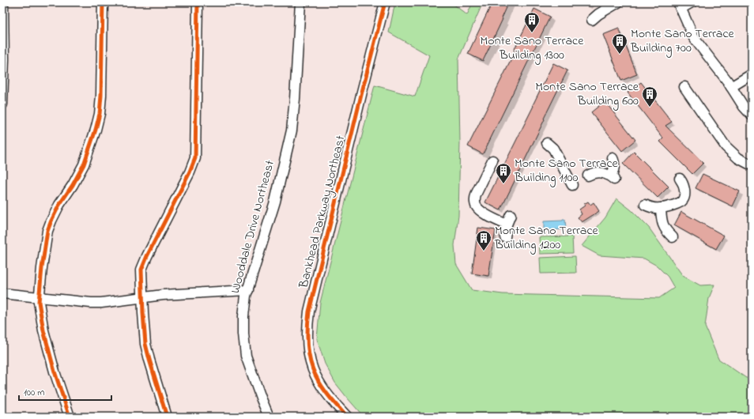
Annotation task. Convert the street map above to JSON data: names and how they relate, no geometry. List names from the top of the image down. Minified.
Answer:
{"streets":{"street":["Bankhead Parkway Northeast","Wooddale Drive Northeast"]},"places":{"building":["Monte Sano Terrace Building 1300","Monte Sano Terrace Building 700","Monte Sano Terrace Building 600","Monte Sano Terrace Building 1100","Monte Sano Terrace Building 1200"]},"scale_bar":"100 m"}
